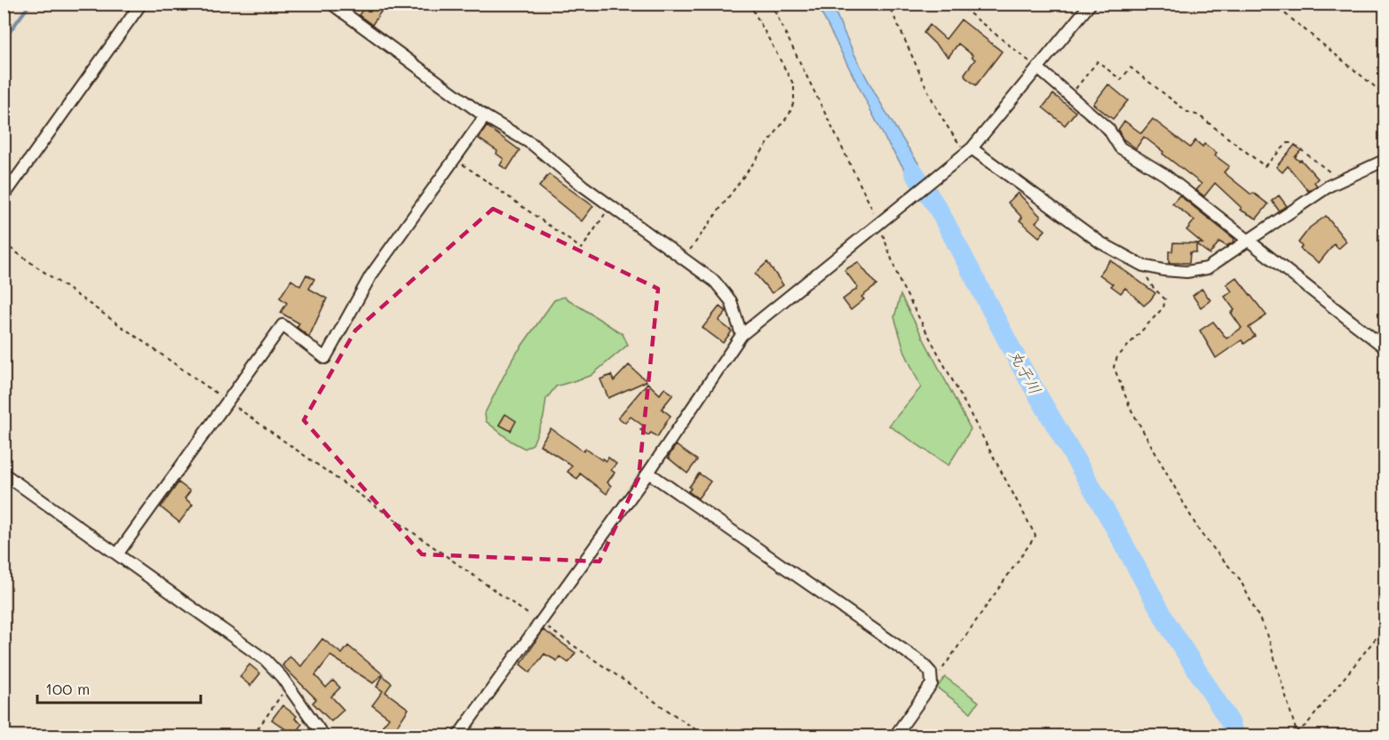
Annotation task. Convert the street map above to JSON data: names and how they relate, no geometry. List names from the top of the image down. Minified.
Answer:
{"water":["丸子川"],"scale_bar":"100 m"}
